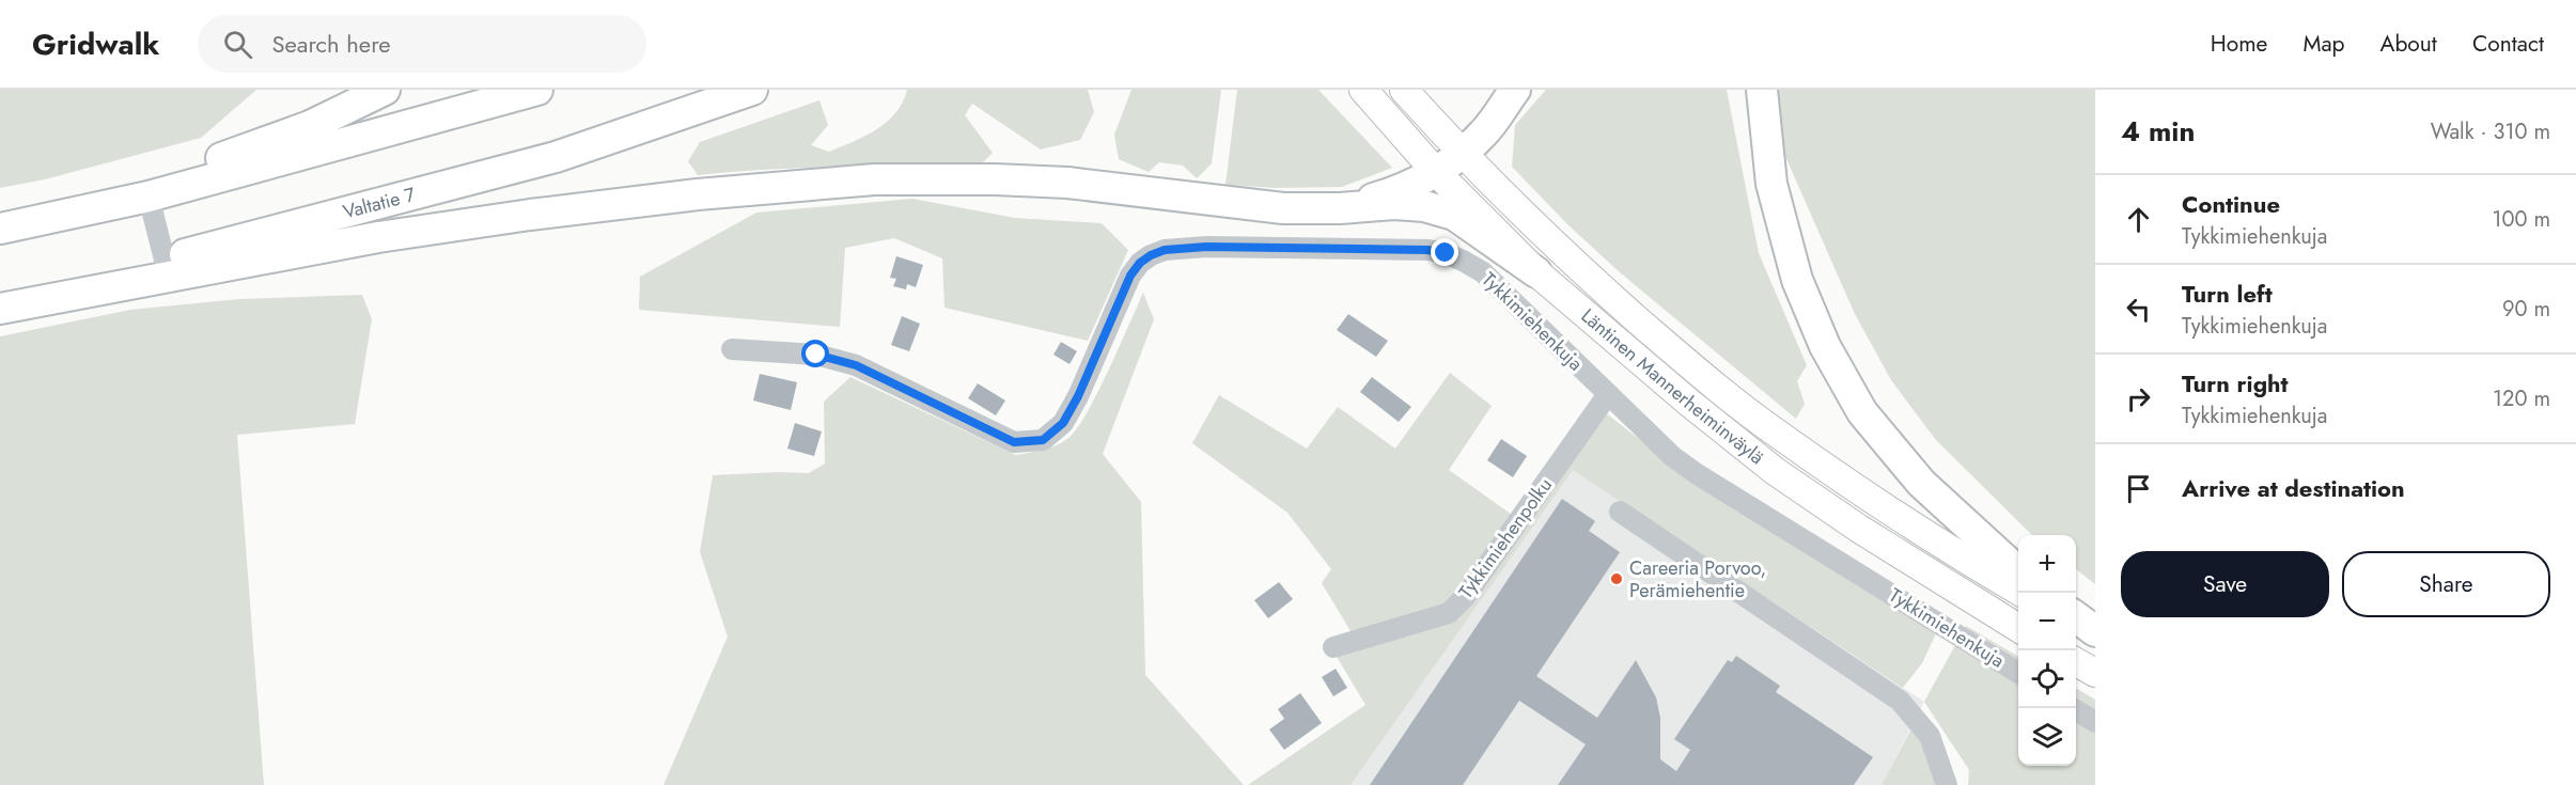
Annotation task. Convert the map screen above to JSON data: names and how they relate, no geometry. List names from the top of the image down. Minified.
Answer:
{"streets":{"highway":["Valtatie 7"],"main road":["Läntinen Mannerheiminväylä"],"street":["Tykkimiehenkuja","Tykkimiehenpolku"]},"crossings":[["Tykkimiehenkuja","Tykkimiehenpolku"]],"places":["Careeria Porvoo, Perämiehentie"],"page":{"header":"Gridwalk","search":"Search here","nav":["Home","Map","About","Contact"],"heading":["4 min","Walk · 310 m"],"list":[["Continue","Tykkimiehenkuja","100 m"],["Turn left","Tykkimiehenkuja","90 m"],["Turn right","Tykkimiehenkuja","120 m"],"Arrive at destination"],"buttons":["Save","Share"],"map_buttons":["+","−"]}}
